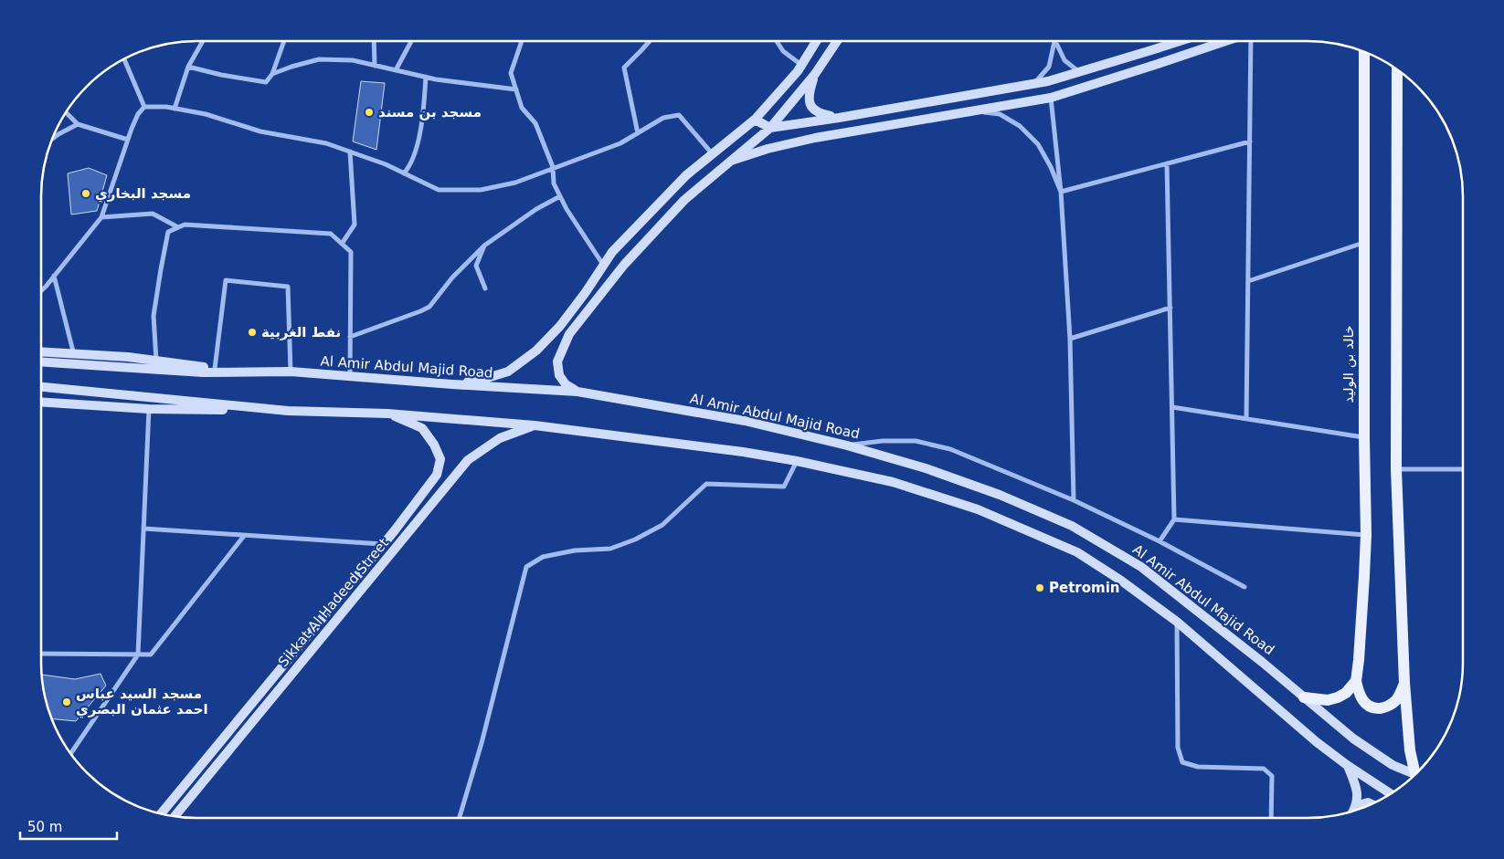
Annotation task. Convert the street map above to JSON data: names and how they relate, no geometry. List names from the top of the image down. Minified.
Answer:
{"streets":{"main road":["خالد بن الوليد","Al Amir Abdul Majid Road","Sikkat Al Hadeed Street"]},"places":["مسجد بن مسند","مسجد البخاري","نفط الغربية","Petromin","مسجد السيد عباس احمد عثمان البصري"],"scale_bar":"50 m"}
